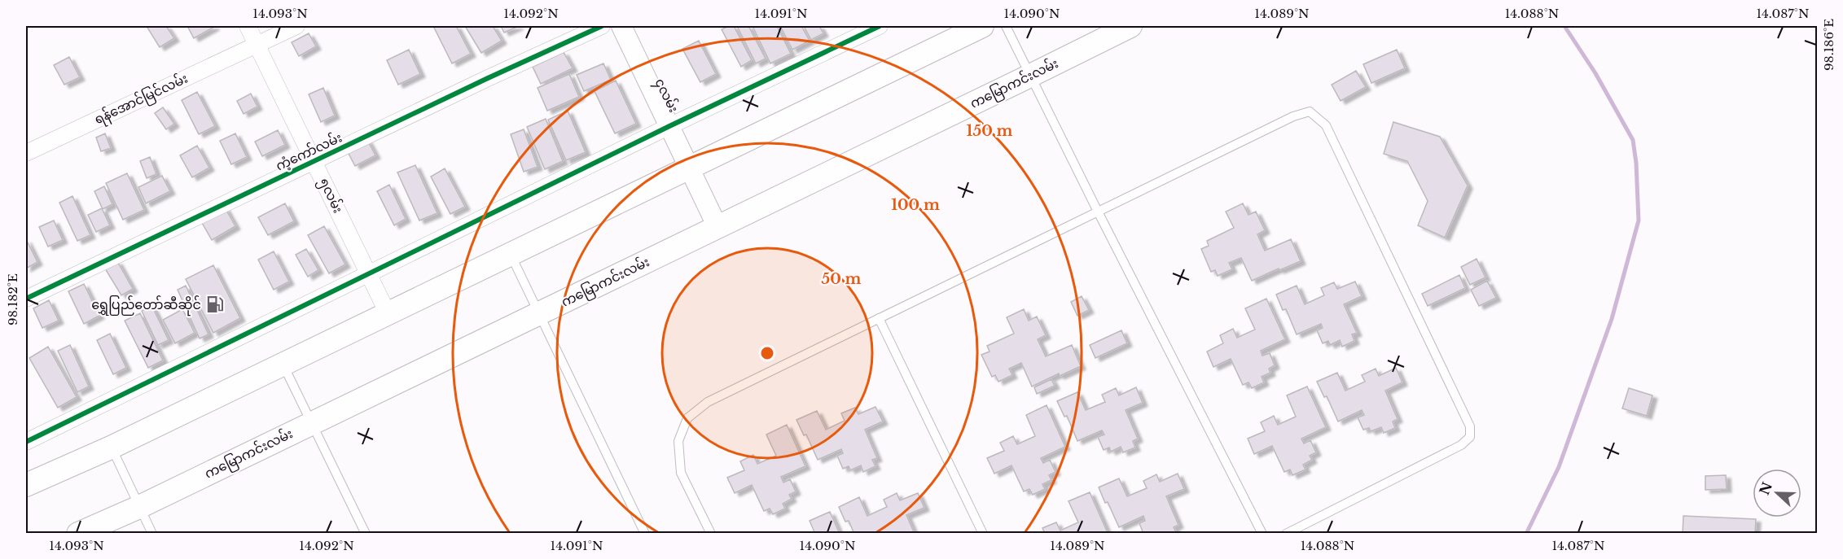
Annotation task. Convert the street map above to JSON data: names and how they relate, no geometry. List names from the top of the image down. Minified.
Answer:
{"streets":{"main road":["ကမြောကင်းလမ်း"],"street":["၄လမ်း","ရန်အောင်မြင်လမ်း","ကံ့ကော်လမ်း","၅လမ်း"]},"crossings":[["ကမြောကင်းလမ်း","၄လမ်း"],["ရန်အောင်မြင်လမ်း","၅လမ်း"],["ကံ့ကော်လမ်း","၅လမ်း"]],"places":{"fuel station":["ရွှေပြည်တော်ဆီဆိုင်"]},"north":"left","coordinates":["14.093°N","14.092°N","14.091°N","14.090°N","14.089°N","14.088°N","14.087°N","98.186°E","98.182°E"],"rings":["150 m","100 m","50 m"]}
